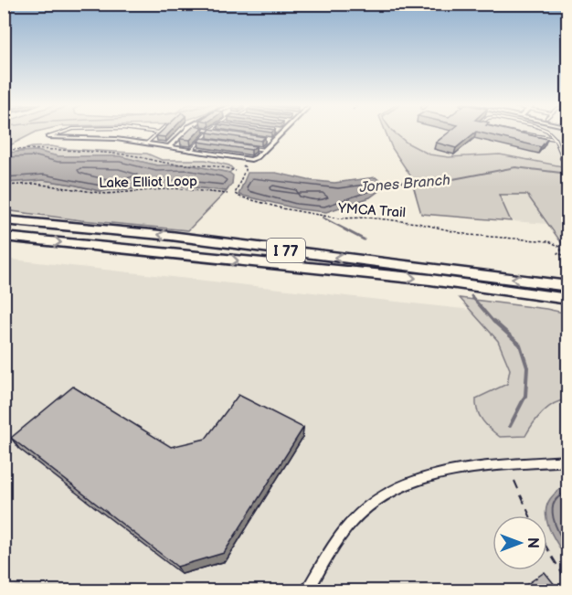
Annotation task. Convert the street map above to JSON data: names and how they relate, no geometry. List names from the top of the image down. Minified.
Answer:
{"streets":{"highway":["I 77"],"path":["Lake Elliot Loop","YMCA Trail"]},"water":["Jones Branch"],"north":"right"}
